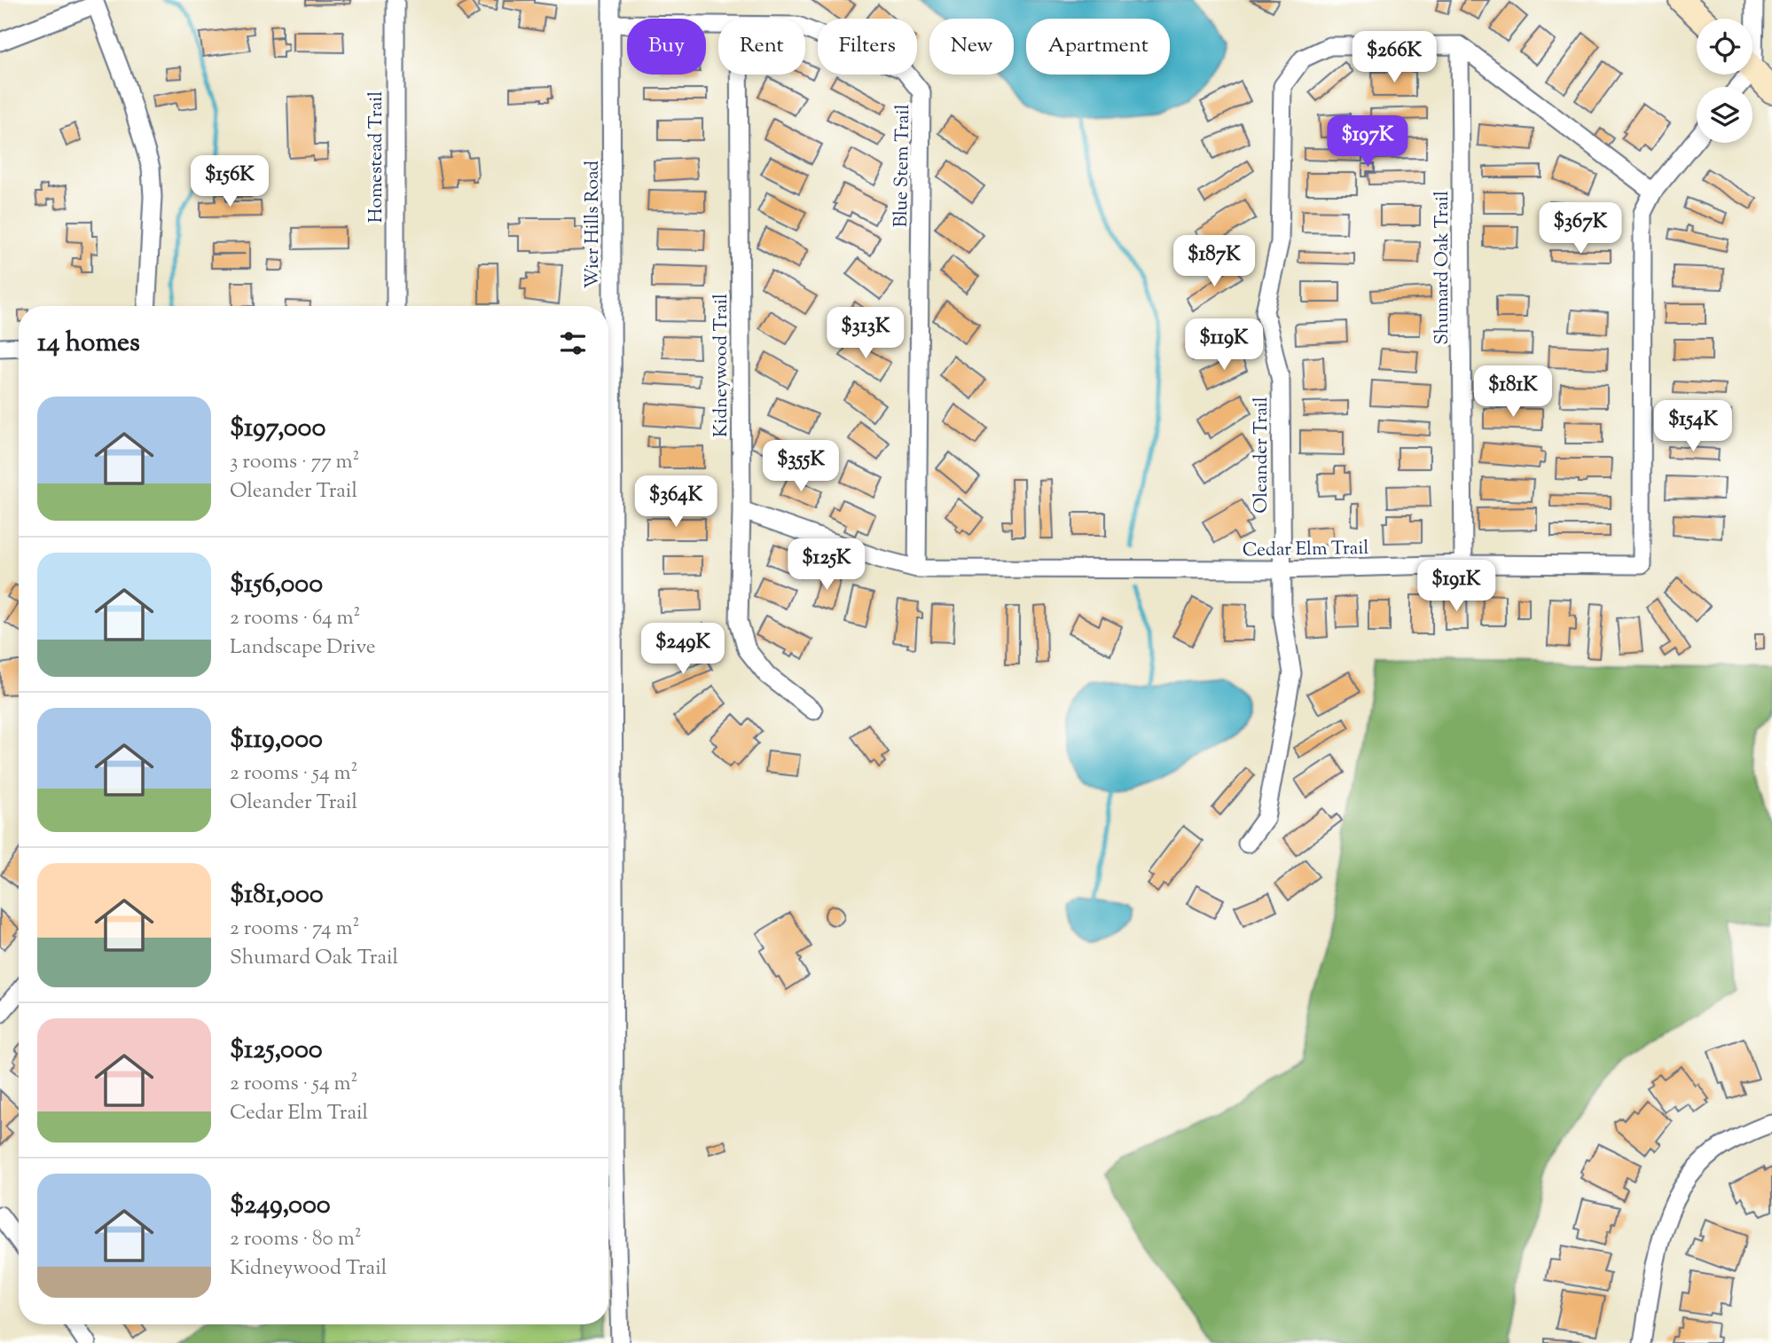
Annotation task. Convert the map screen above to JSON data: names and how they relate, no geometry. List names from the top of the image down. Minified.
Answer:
{"streets":{"street":["Homestead Trail","Blue Stem Trail","Wier Hills Road","Shumard Oak Trail","Kidneywood Trail","Oleander Trail","Cedar Elm Trail"]},"crossings":[["Blue Stem Trail","Wier Hills Road"],["Blue Stem Trail","Cedar Elm Trail"],["Shumard Oak Trail","Oleander Trail"],["Shumard Oak Trail","Cedar Elm Trail"],["Kidneywood Trail","Cedar Elm Trail"],["Oleander Trail","Cedar Elm Trail"]],"page":{"chip":["Buy","Rent","Filters","New","Apartment"],"price":["$266K","$197K","$156K","$367K","$187K","$313K","$119K","$181K","$154K","$355K","$364K","$125K","$191K","$249K"],"heading":"14 homes","list":[{"name":"$197,000","note":"3 rooms · 77 m² · Oleander Trail"},{"name":"$156,000","note":"2 rooms · 64 m² · Landscape Drive"},{"name":"$119,000","note":"2 rooms · 54 m² · Oleander Trail"},{"name":"$181,000","note":"2 rooms · 74 m² · Shumard Oak Trail"},{"name":"$125,000","note":"2 rooms · 54 m² · Cedar Elm Trail"},{"name":"$249,000","note":"2 rooms · 80 m² · Kidneywood Trail"}]}}
